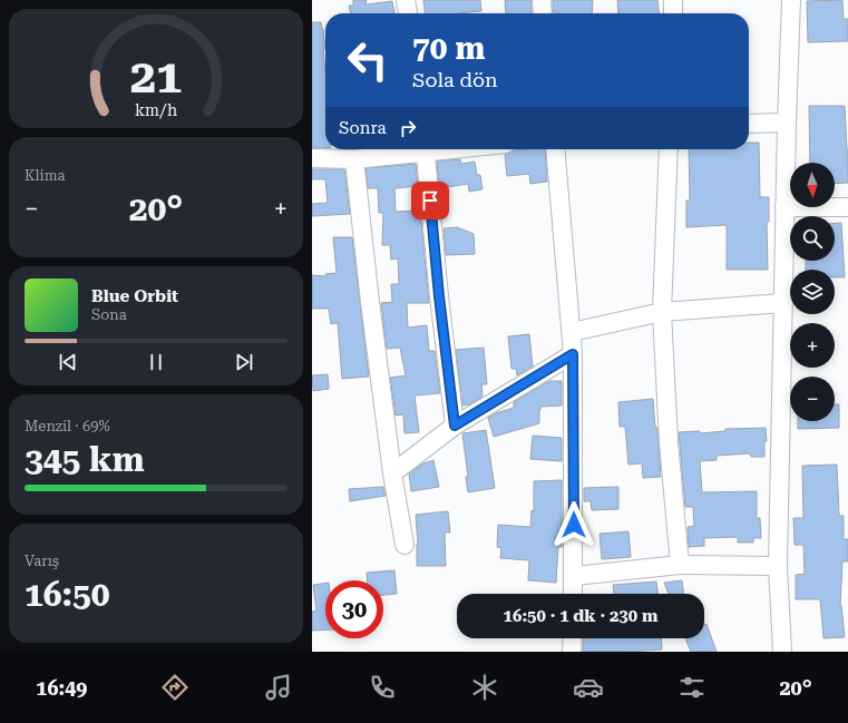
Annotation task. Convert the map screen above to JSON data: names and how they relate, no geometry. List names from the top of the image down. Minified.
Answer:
{"north":"bottom","page":{"turn":["70 m","Sola dön"],"then":"Sonra","tile":["Klima",["Menzil · 69%","345 km"],["Varış","16:50"]],"map_buttons":["+","−"],"heat":["−","20°","+"],"song":["Blue Orbit","Sona"],"limit":"30","trip":"16:50 · 1 dk · 230 m","tabs":["16:49","20°"],"gauge":["21","km/h"]}}
